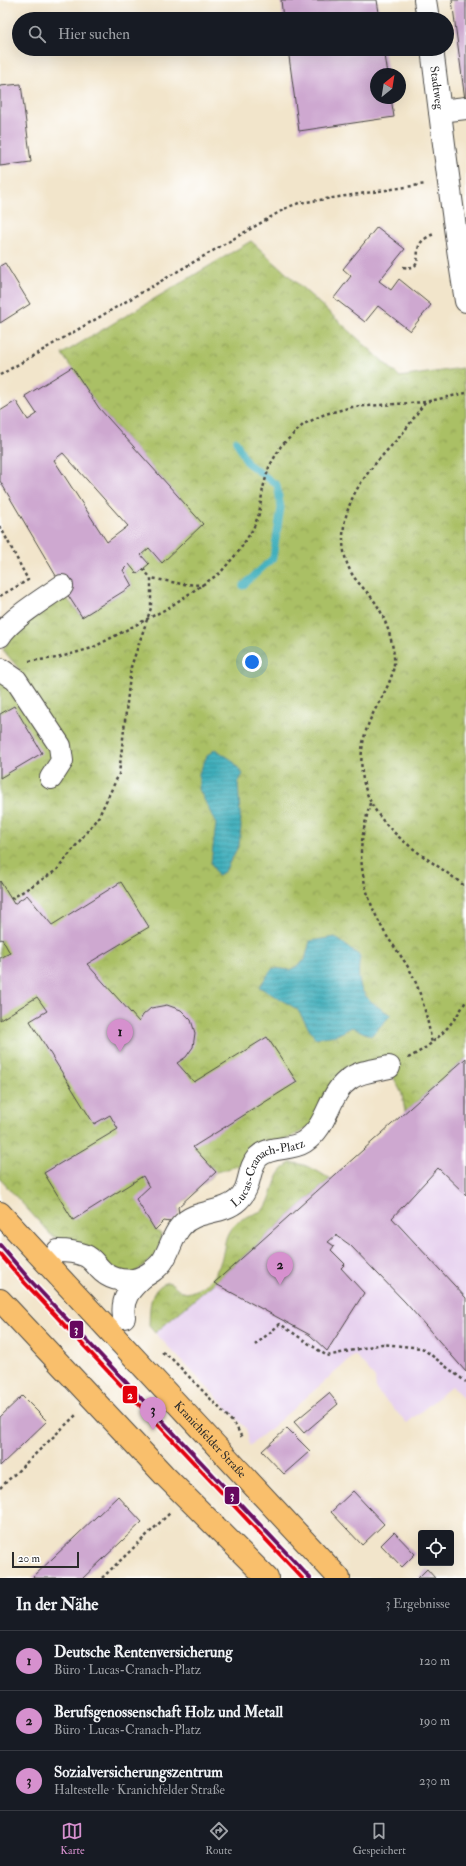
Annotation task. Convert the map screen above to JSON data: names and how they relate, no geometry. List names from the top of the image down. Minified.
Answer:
{"streets":{"main road":["Kranichfelder Straße"],"street":["Stadtweg","Lucas-Cranach-Platz"]},"lines":["tram line 3","transit line 2"],"scale_bar":"20 m","north":"top right","page":{"search":"Hier suchen","pins":["1","2","3"],"scale":"20 m","heading":["In der Nähe","3 Ergebnisse"],"list":[{"mark":"1","name":"Deutsche Rentenversicherung","note":"Büro · Lucas-Cranach-Platz","value":"120 m"},{"mark":"2","name":"Berufsgenossenschaft Holz und Metall","note":"Büro · Lucas-Cranach-Platz","value":"190 m"},{"mark":"3","name":"Sozialversicherungszentrum","note":"Haltestelle · Kranichfelder Straße","value":"230 m"}],"nav":["Karte","Route","Gespeichert"]}}
